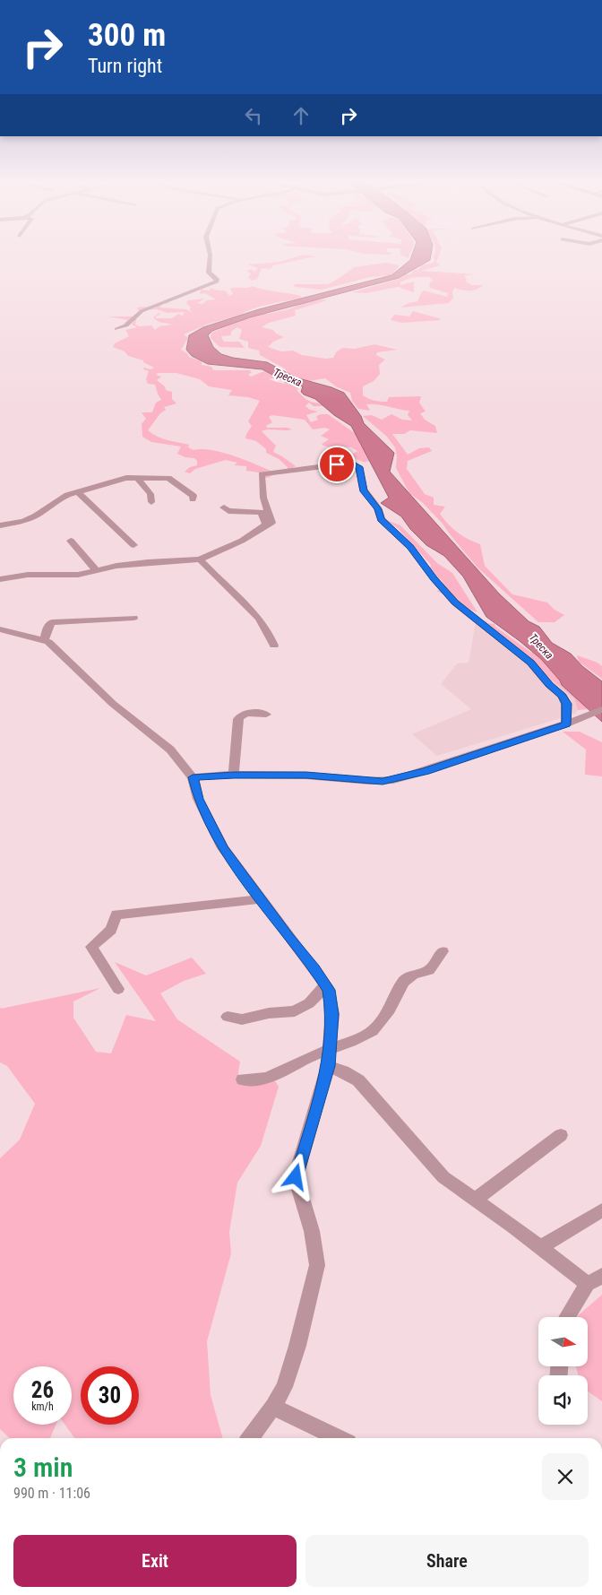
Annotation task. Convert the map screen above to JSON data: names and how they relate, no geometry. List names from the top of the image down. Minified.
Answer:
{"water":["Треска"],"north":"right","page":{"turn":["300 m","Turn right"],"speed":"26 km/h","limit":"30","heading":["3 min","990 m · 11:06"],"buttons":["Exit","Share"]}}
